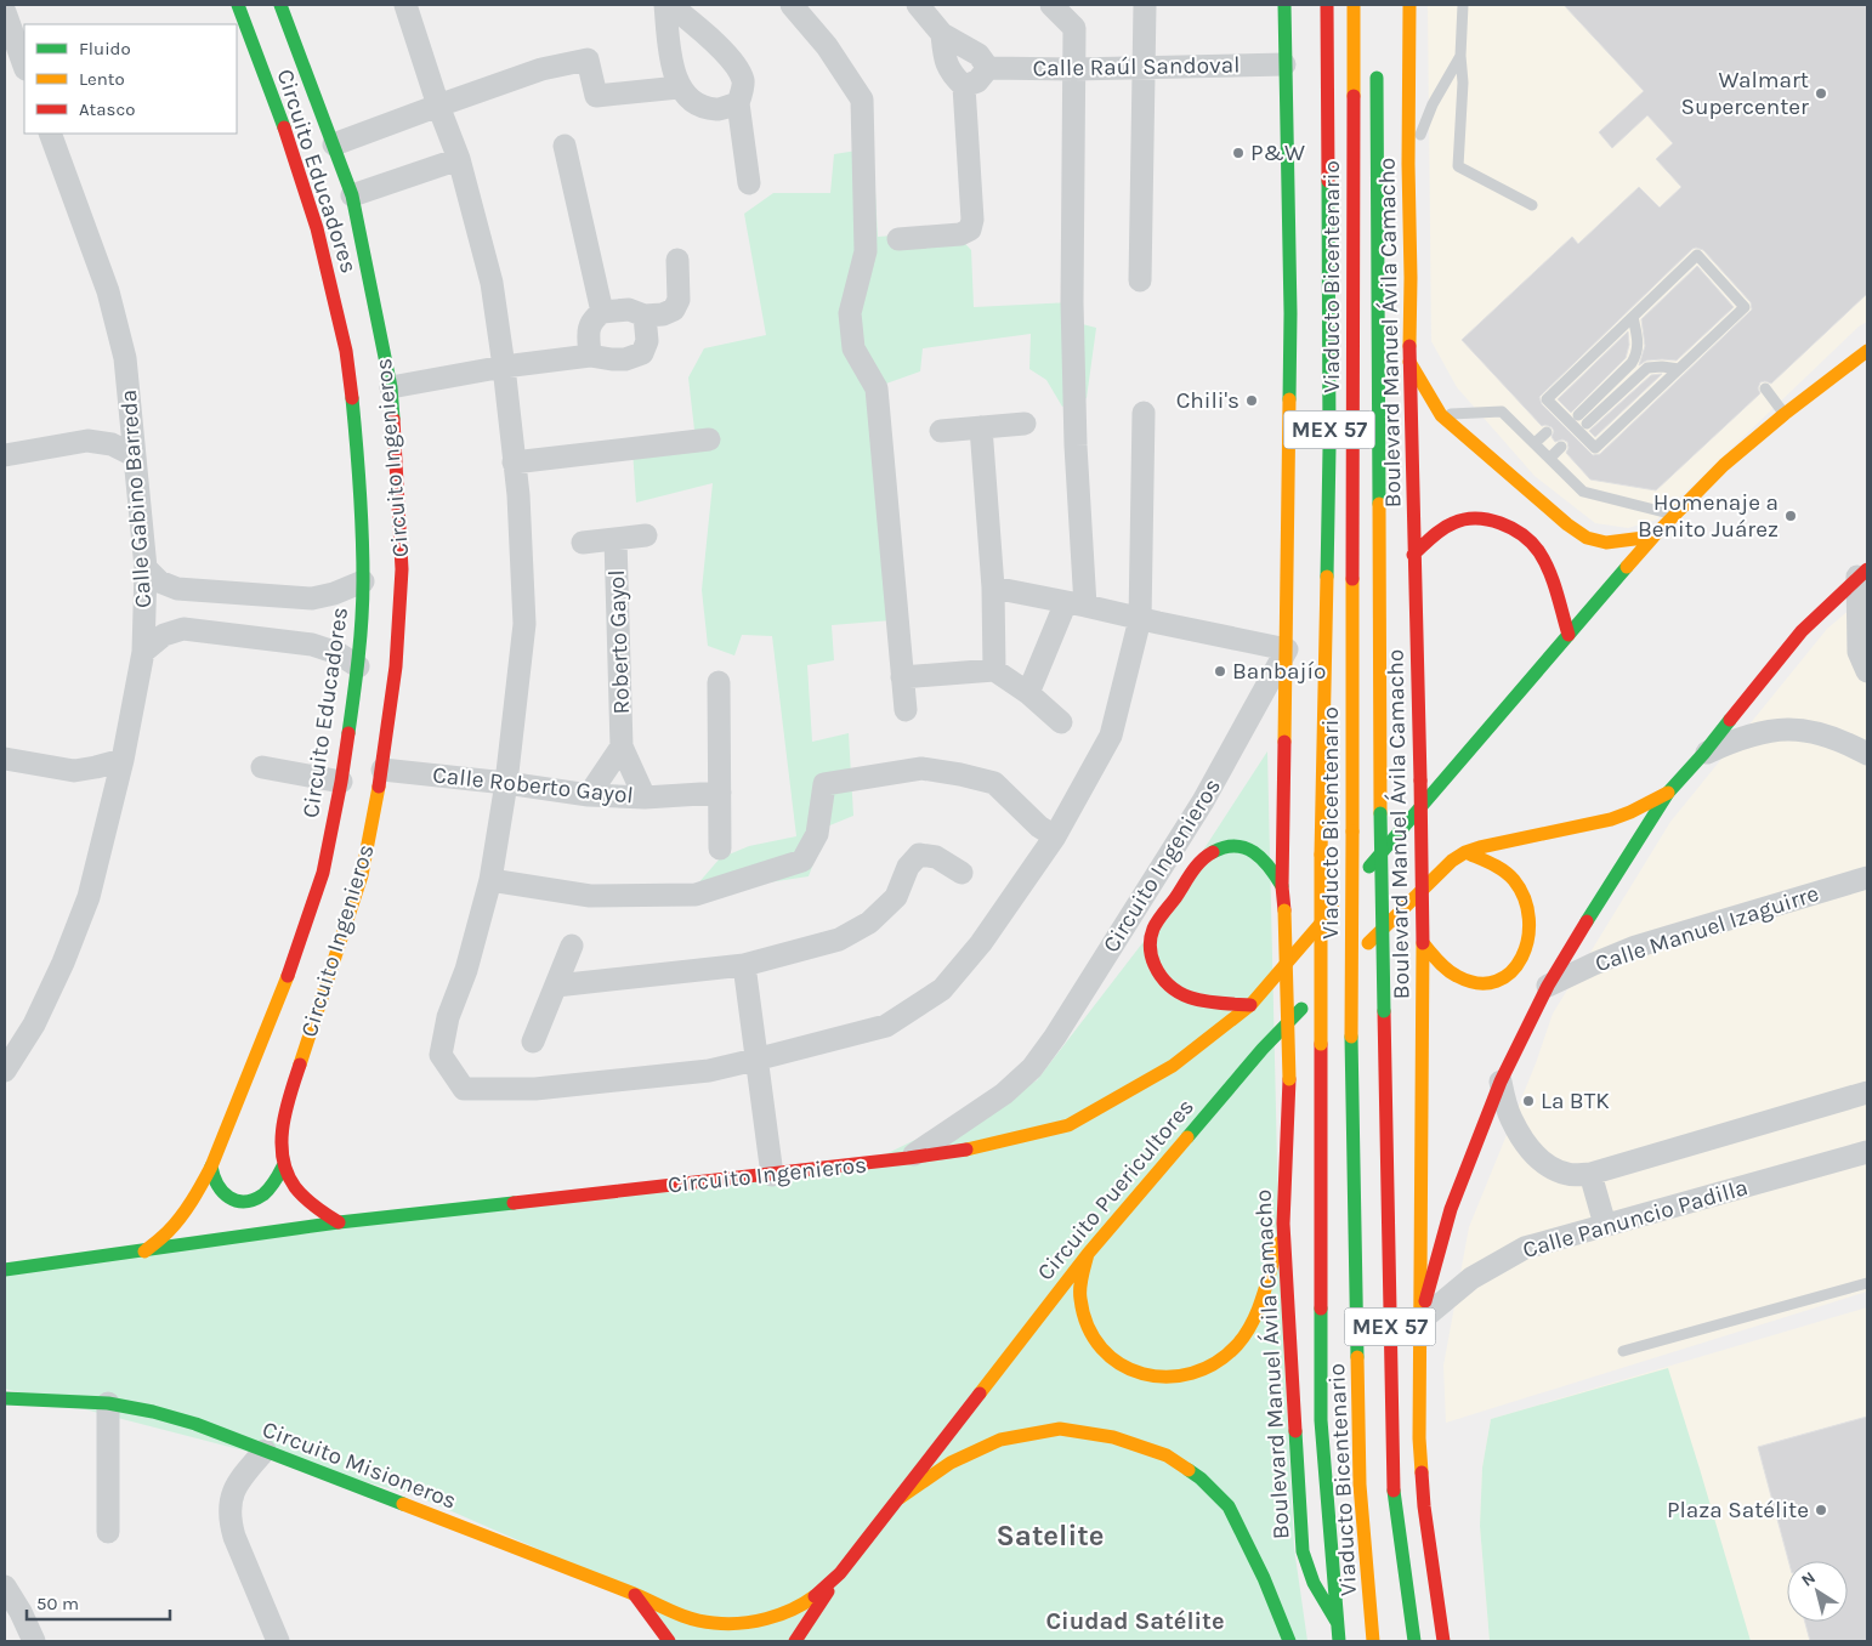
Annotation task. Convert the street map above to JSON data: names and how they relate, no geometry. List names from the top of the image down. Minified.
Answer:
{"streets":{"main road":["Circuito Educadores","Viaducto Bicentenario","Boulevard Manuel Ávila Camacho","MEX 57","Circuito Ingenieros","Circuito Puericultores","Circuito Misioneros"],"street":["Calle Raúl Sandoval","Calle Gabino Barreda","Roberto Gayol","Calle Roberto Gayol","Calle Manuel Izaguirre","Calle Panuncio Padilla"]},"crossings":[["Calle Raúl Sandoval","Boulevard Manuel Ávila Camacho"],["Boulevard Manuel Ávila Camacho","Circuito Ingenieros"],["Boulevard Manuel Ávila Camacho","Calle Panuncio Padilla"],["Circuito Ingenieros","Calle Roberto Gayol"],["Roberto Gayol","Calle Roberto Gayol"],["Circuito Puericultores","Circuito Misioneros"]],"districts":["Satelite","Ciudad Satélite"],"places":["Walmart Supercenter","P&W","Chili's","Homenaje a Benito Juárez","Banbajío","La BTK","Plaza Satélite"],"legend":["Fluido","Lento","Atasco"],"scale_bar":"50 m","north":"top left"}
